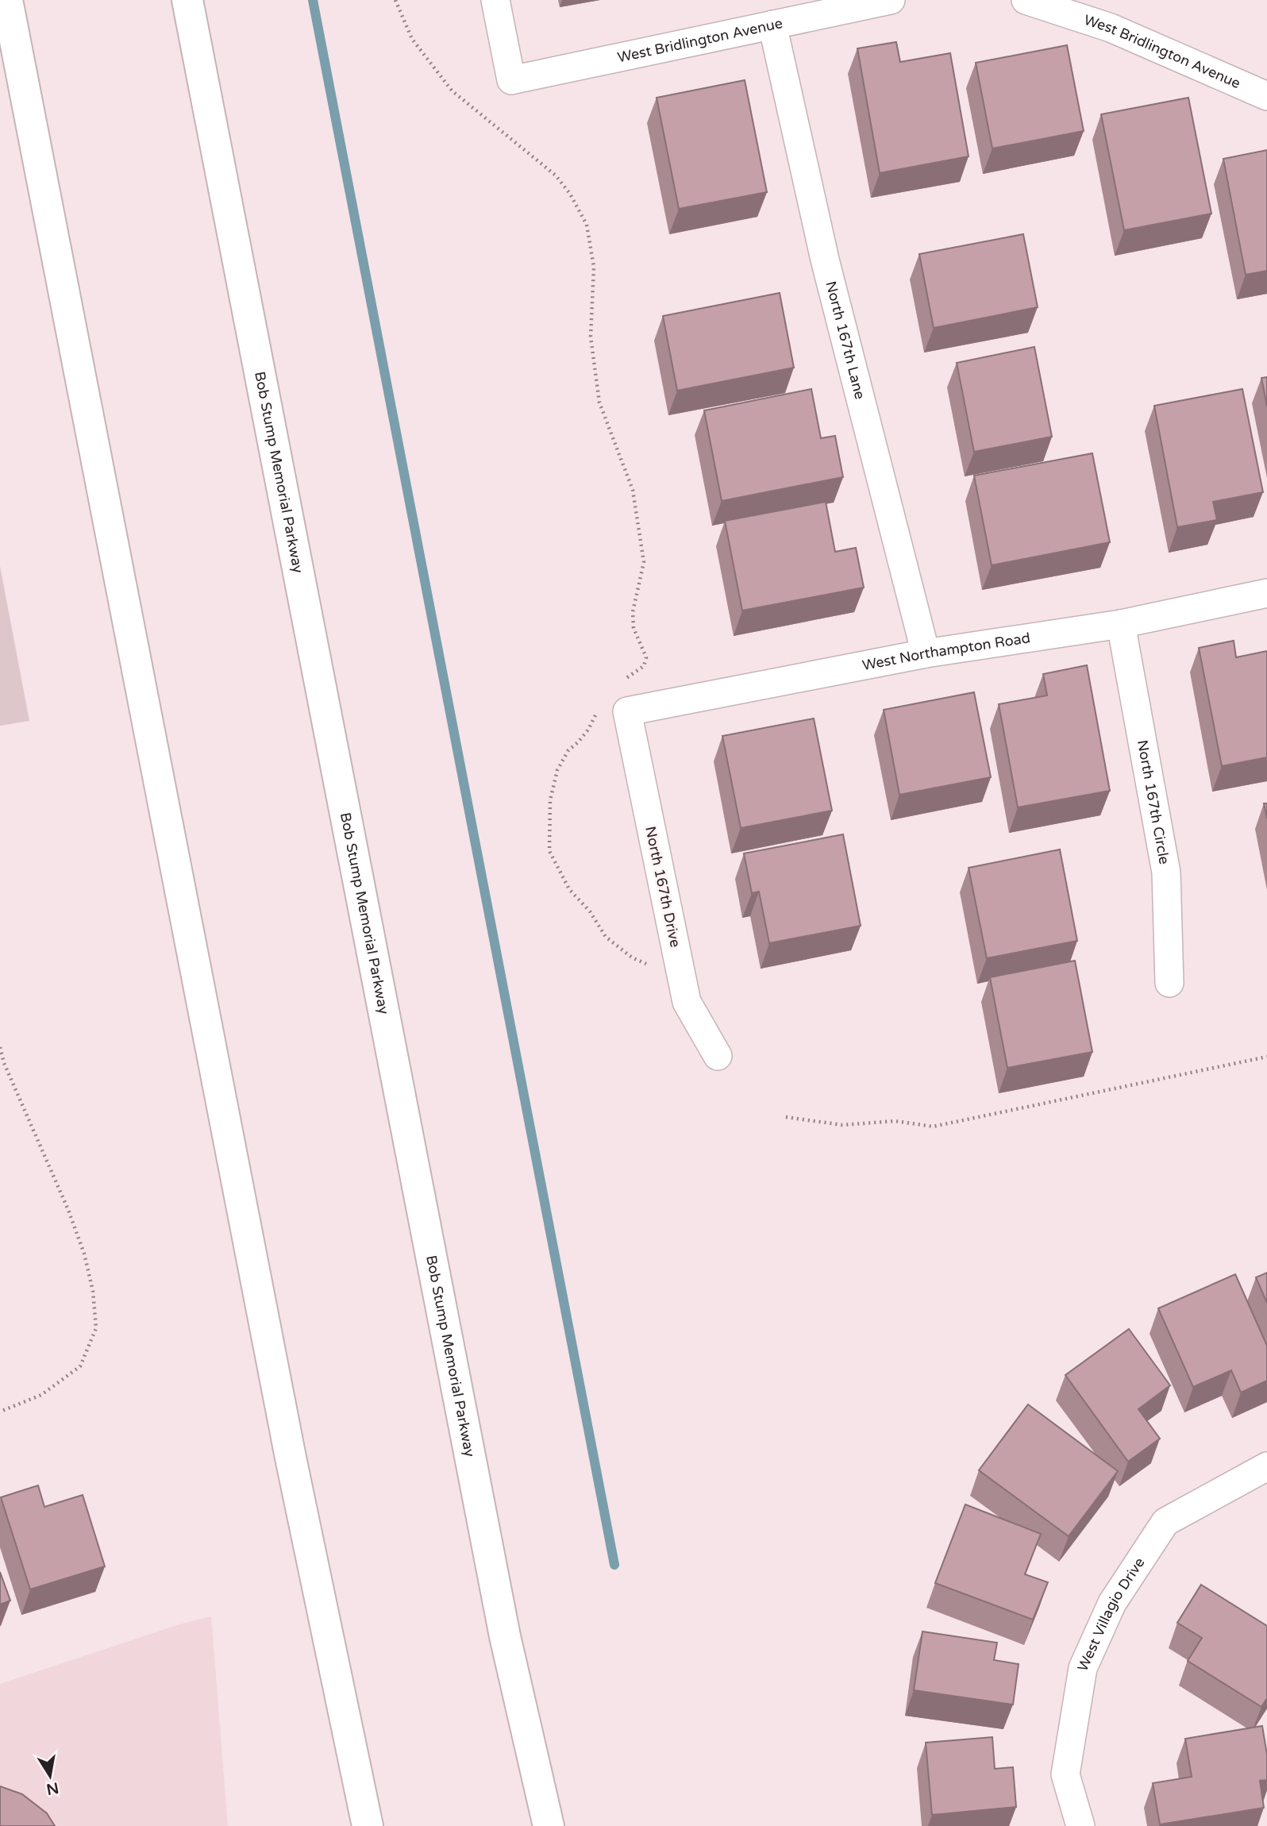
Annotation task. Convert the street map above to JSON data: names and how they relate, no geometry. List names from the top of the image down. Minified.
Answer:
{"streets":{"highway":["Bob Stump Memorial Parkway"],"street":["West Bridlington Avenue","North 167th Lane","West Northampton Road","North 167th Circle","North 167th Drive","West Villagio Drive"]},"crossings":[["West Bridlington Avenue","North 167th Lane"],["North 167th Lane","West Northampton Road"],["West Northampton Road","North 167th Circle"],["West Northampton Road","North 167th Drive"]],"north":"bottom"}
